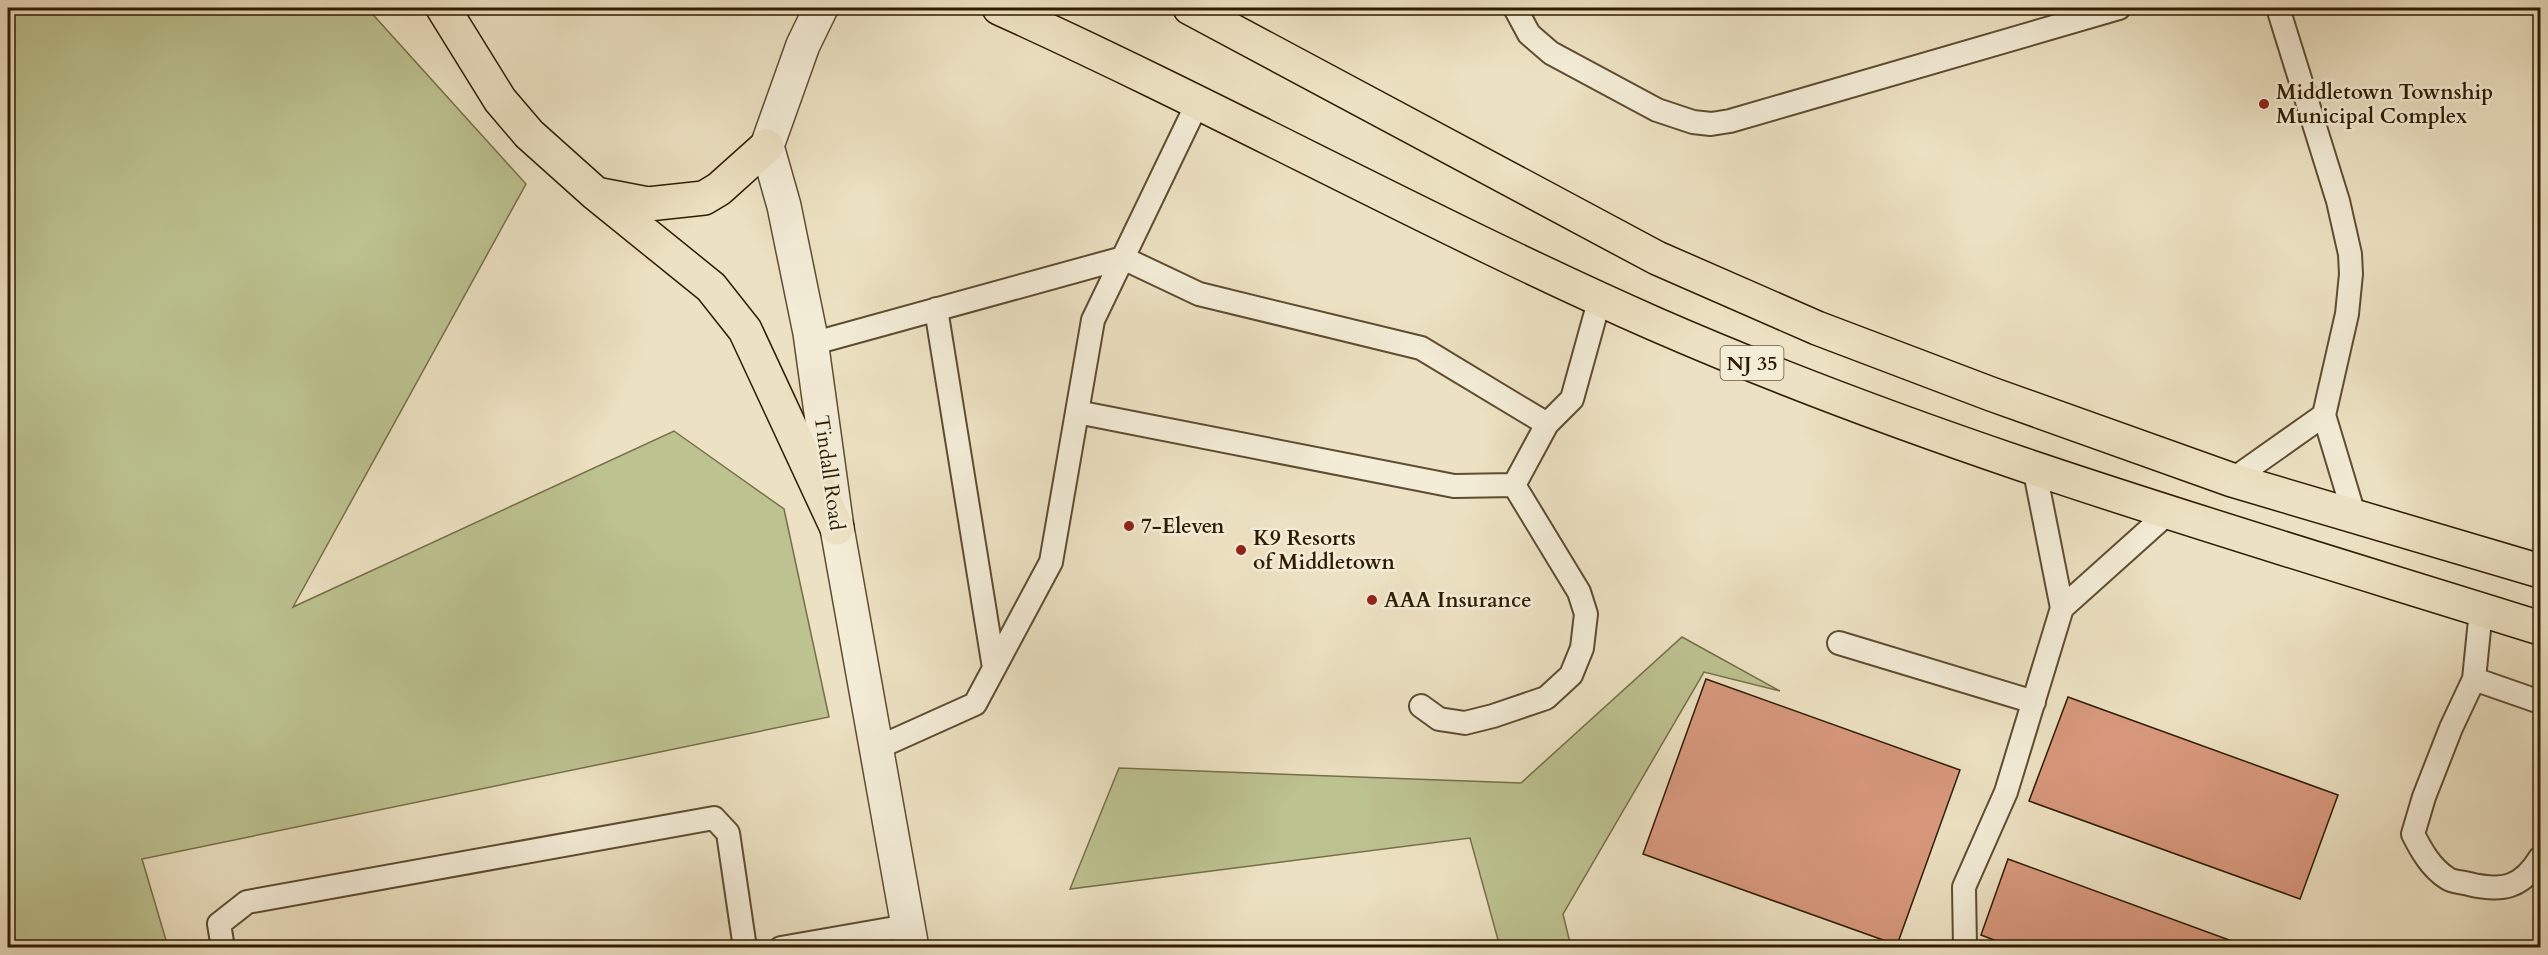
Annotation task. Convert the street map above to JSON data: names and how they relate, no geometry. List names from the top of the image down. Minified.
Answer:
{"streets":{"highway":["NJ 35"],"street":["Tindall Road"]},"places":["Middletown Township Municipal Complex","7-Eleven","K9 Resorts of Middletown","AAA Insurance"]}
